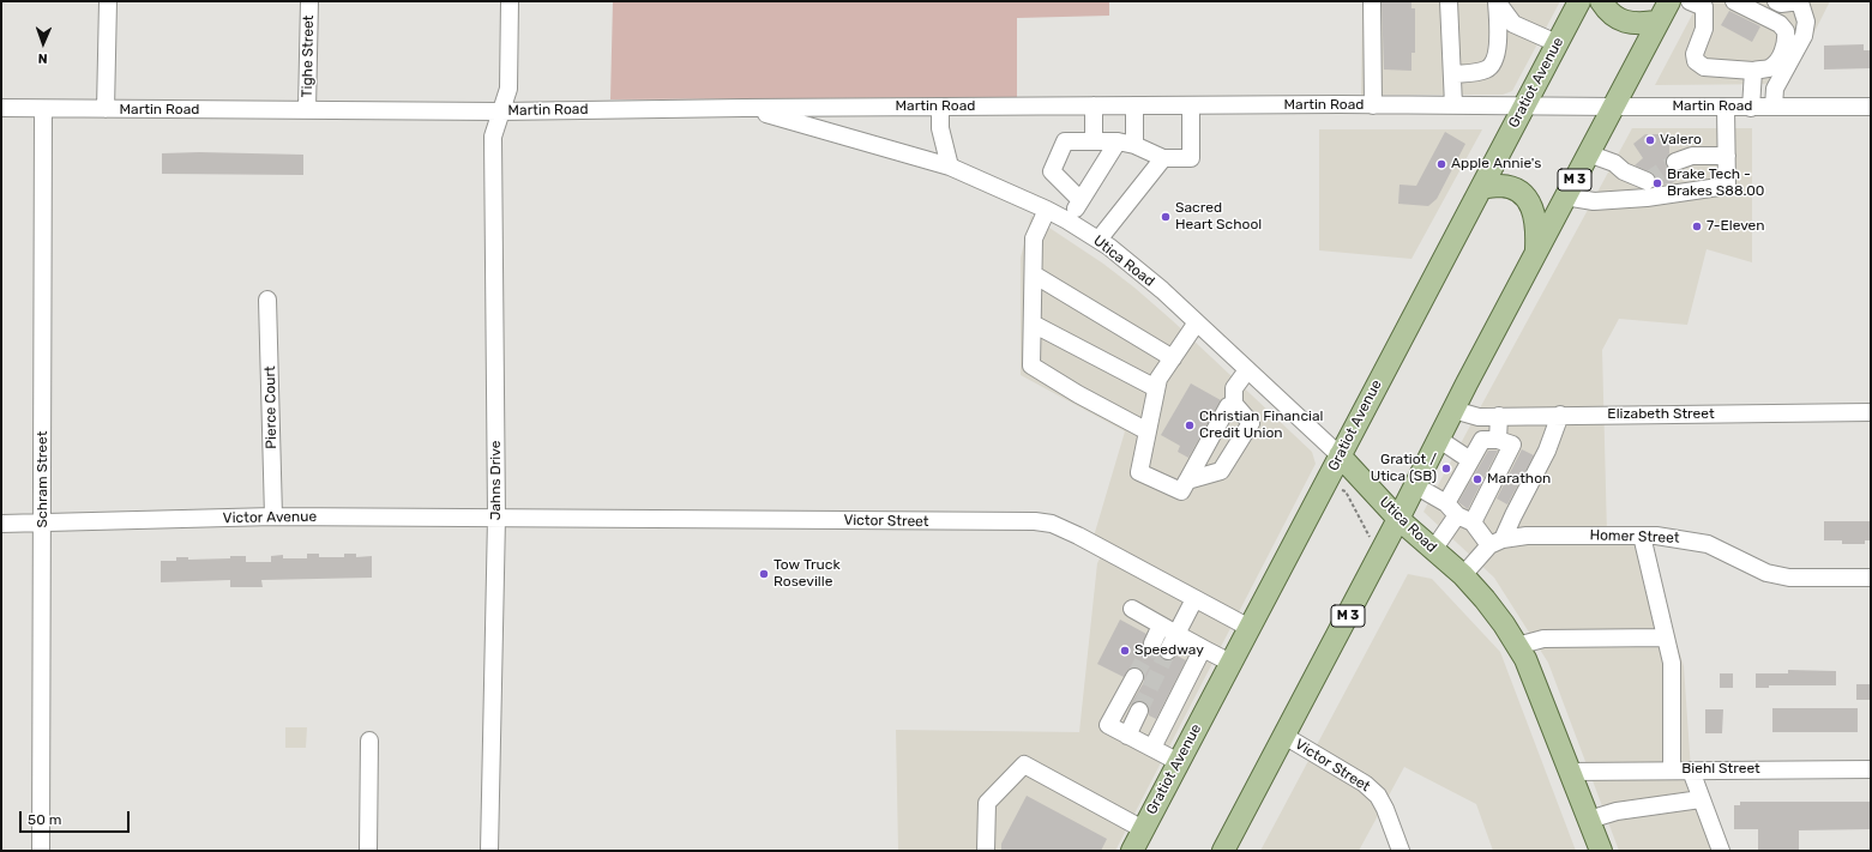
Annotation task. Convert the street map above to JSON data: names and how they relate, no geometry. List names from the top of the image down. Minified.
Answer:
{"streets":{"main road":["Gratiot Avenue","M 3","Utica Road"],"street":["Tighe Street","Martin Road","Pierce Court","Elizabeth Street","Schram Street","Jahns Drive","Victor Avenue","Victor Street","Homer Street","Biehl Street"]},"crossings":[["Tighe Street","Martin Road"],["Gratiot Avenue","Martin Road"],["Gratiot Avenue","Utica Road"],["Gratiot Avenue","Victor Street"],["Martin Road","M 3"],["Martin Road","Utica Road"],["Martin Road","Schram Street"],["Martin Road","Jahns Drive"],["M 3","Utica Road"],["M 3","Elizabeth Street"],["M 3","Victor Street"],["Utica Road","Biehl Street"],["Pierce Court","Victor Avenue"],["Schram Street","Victor Avenue"],["Jahns Drive","Victor Avenue"],["Jahns Drive","Victor Street"],["Victor Avenue","Victor Street"]],"places":["Valero","Apple Annie's","Brake Tech - Brakes S88.00","Sacred Heart School","7-Eleven","Christian Financial Credit Union","Gratiot / Utica (SB)","Marathon","Tow Truck Roseville","Speedway"],"scale_bar":"50 m","north":"bottom"}
